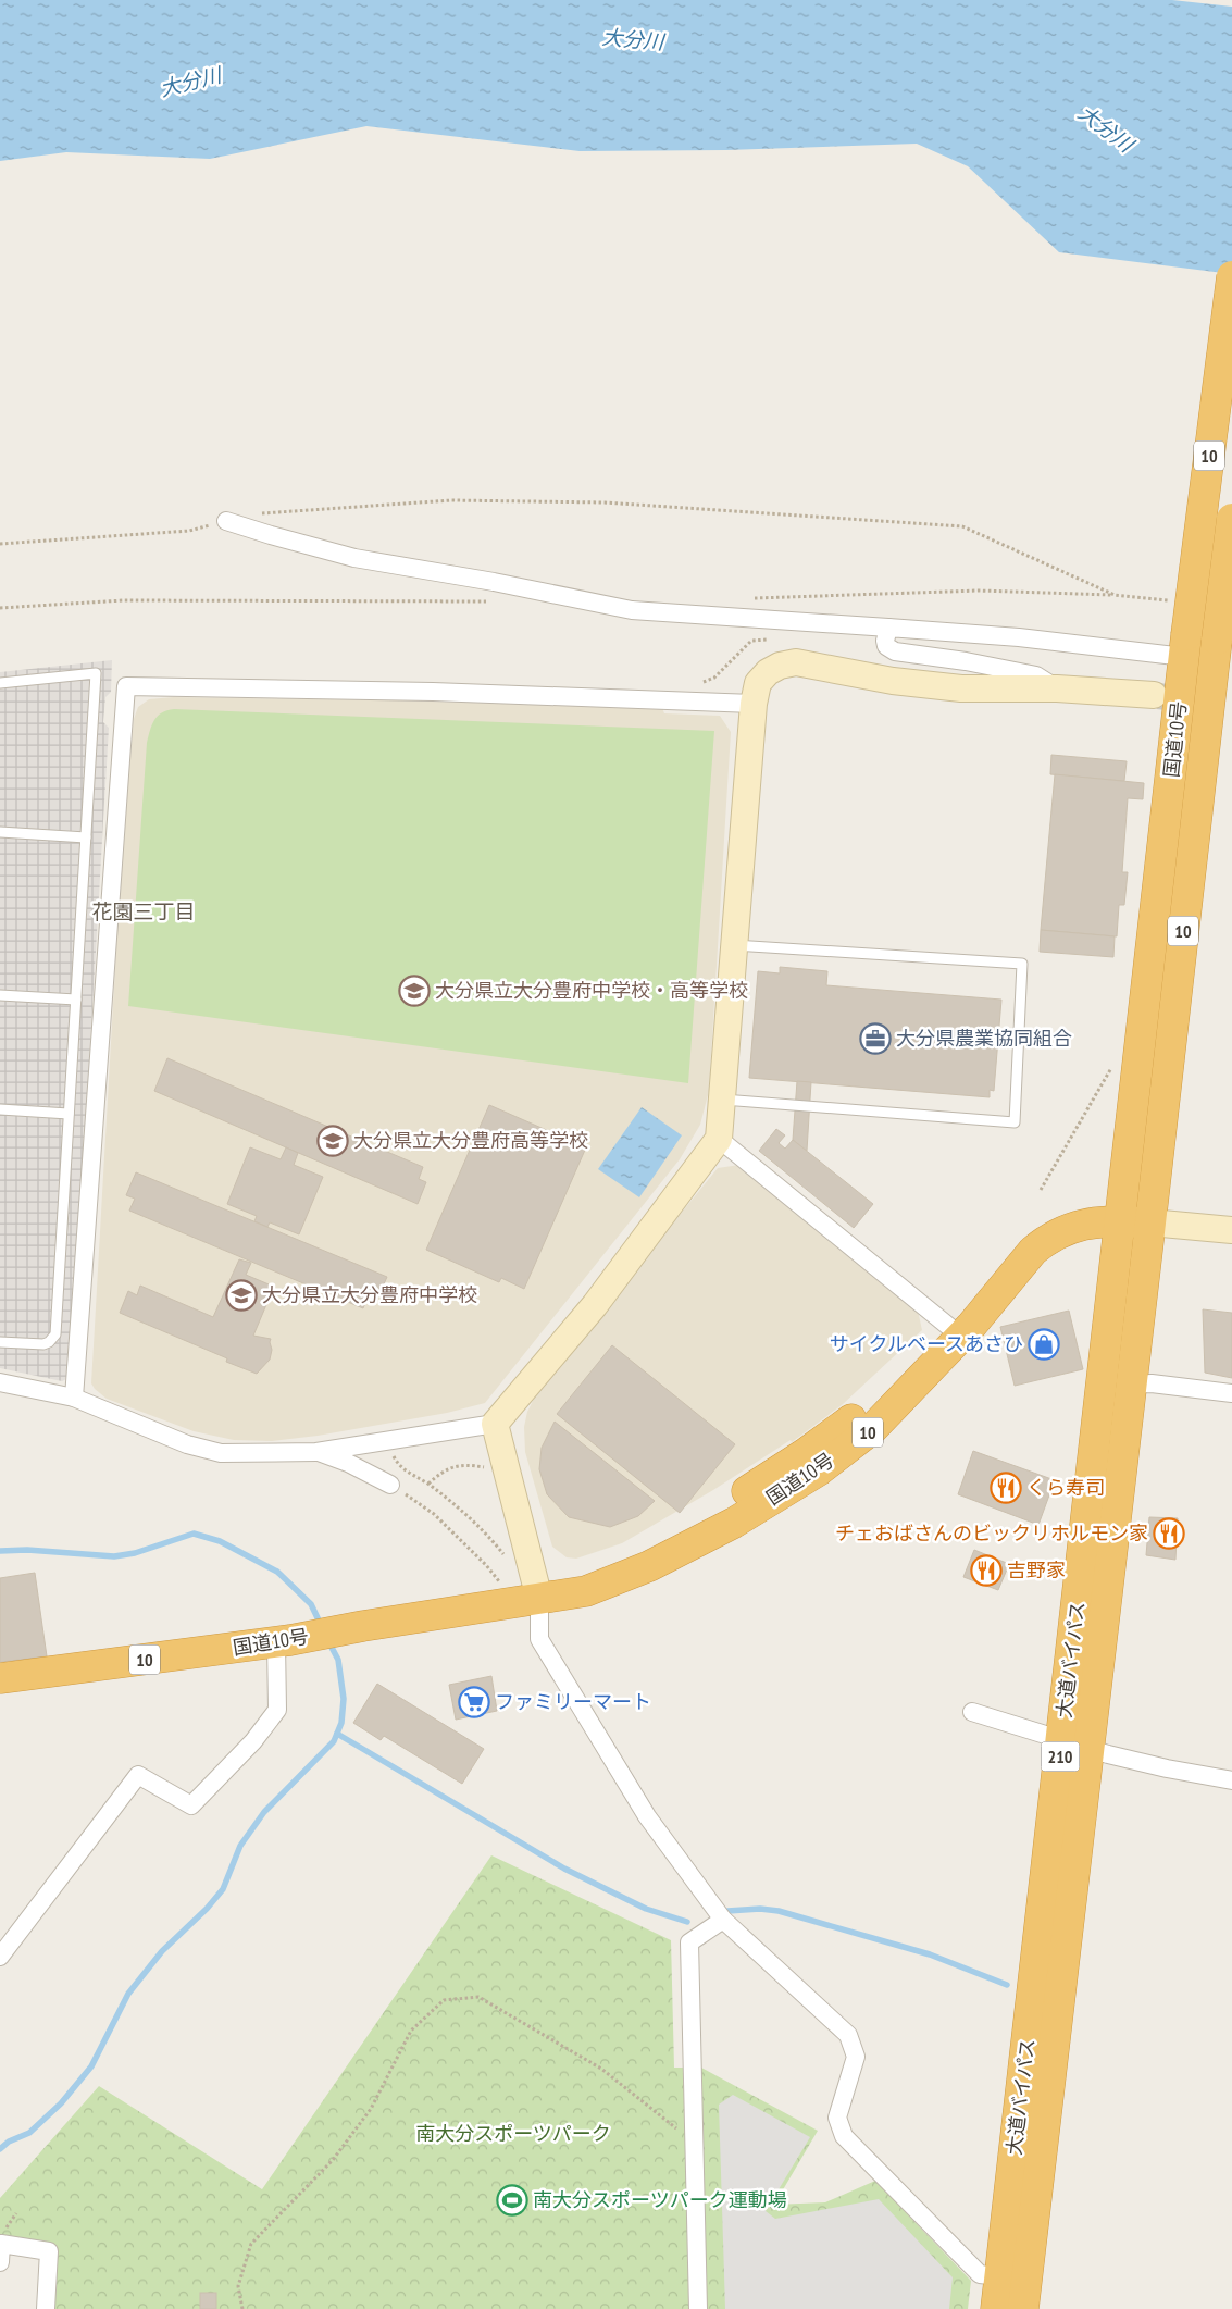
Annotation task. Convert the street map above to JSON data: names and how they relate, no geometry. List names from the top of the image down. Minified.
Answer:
{"streets":{"highway":["10","国道10号","大道バイパス","210"]},"crossings":[["国道10号","大道バイパス"]],"districts":["花園三丁目"],"water":["大分川"],"parks":["南大分スポーツパーク"],"places":{"school or university":["大分県立大分豊府中学校・高等学校","大分県立大分豊府高等学校","大分県立大分豊府中学校"],"office":["大分県農業協同組合"],"shop":["サイクルベースあさひ"],"restaurant":["くら寿司","チェおばさんのビックリホルモン家","吉野家"],"supermarket":["ファミリーマート"],"sports":["南大分スポーツパーク運動場"]}}
